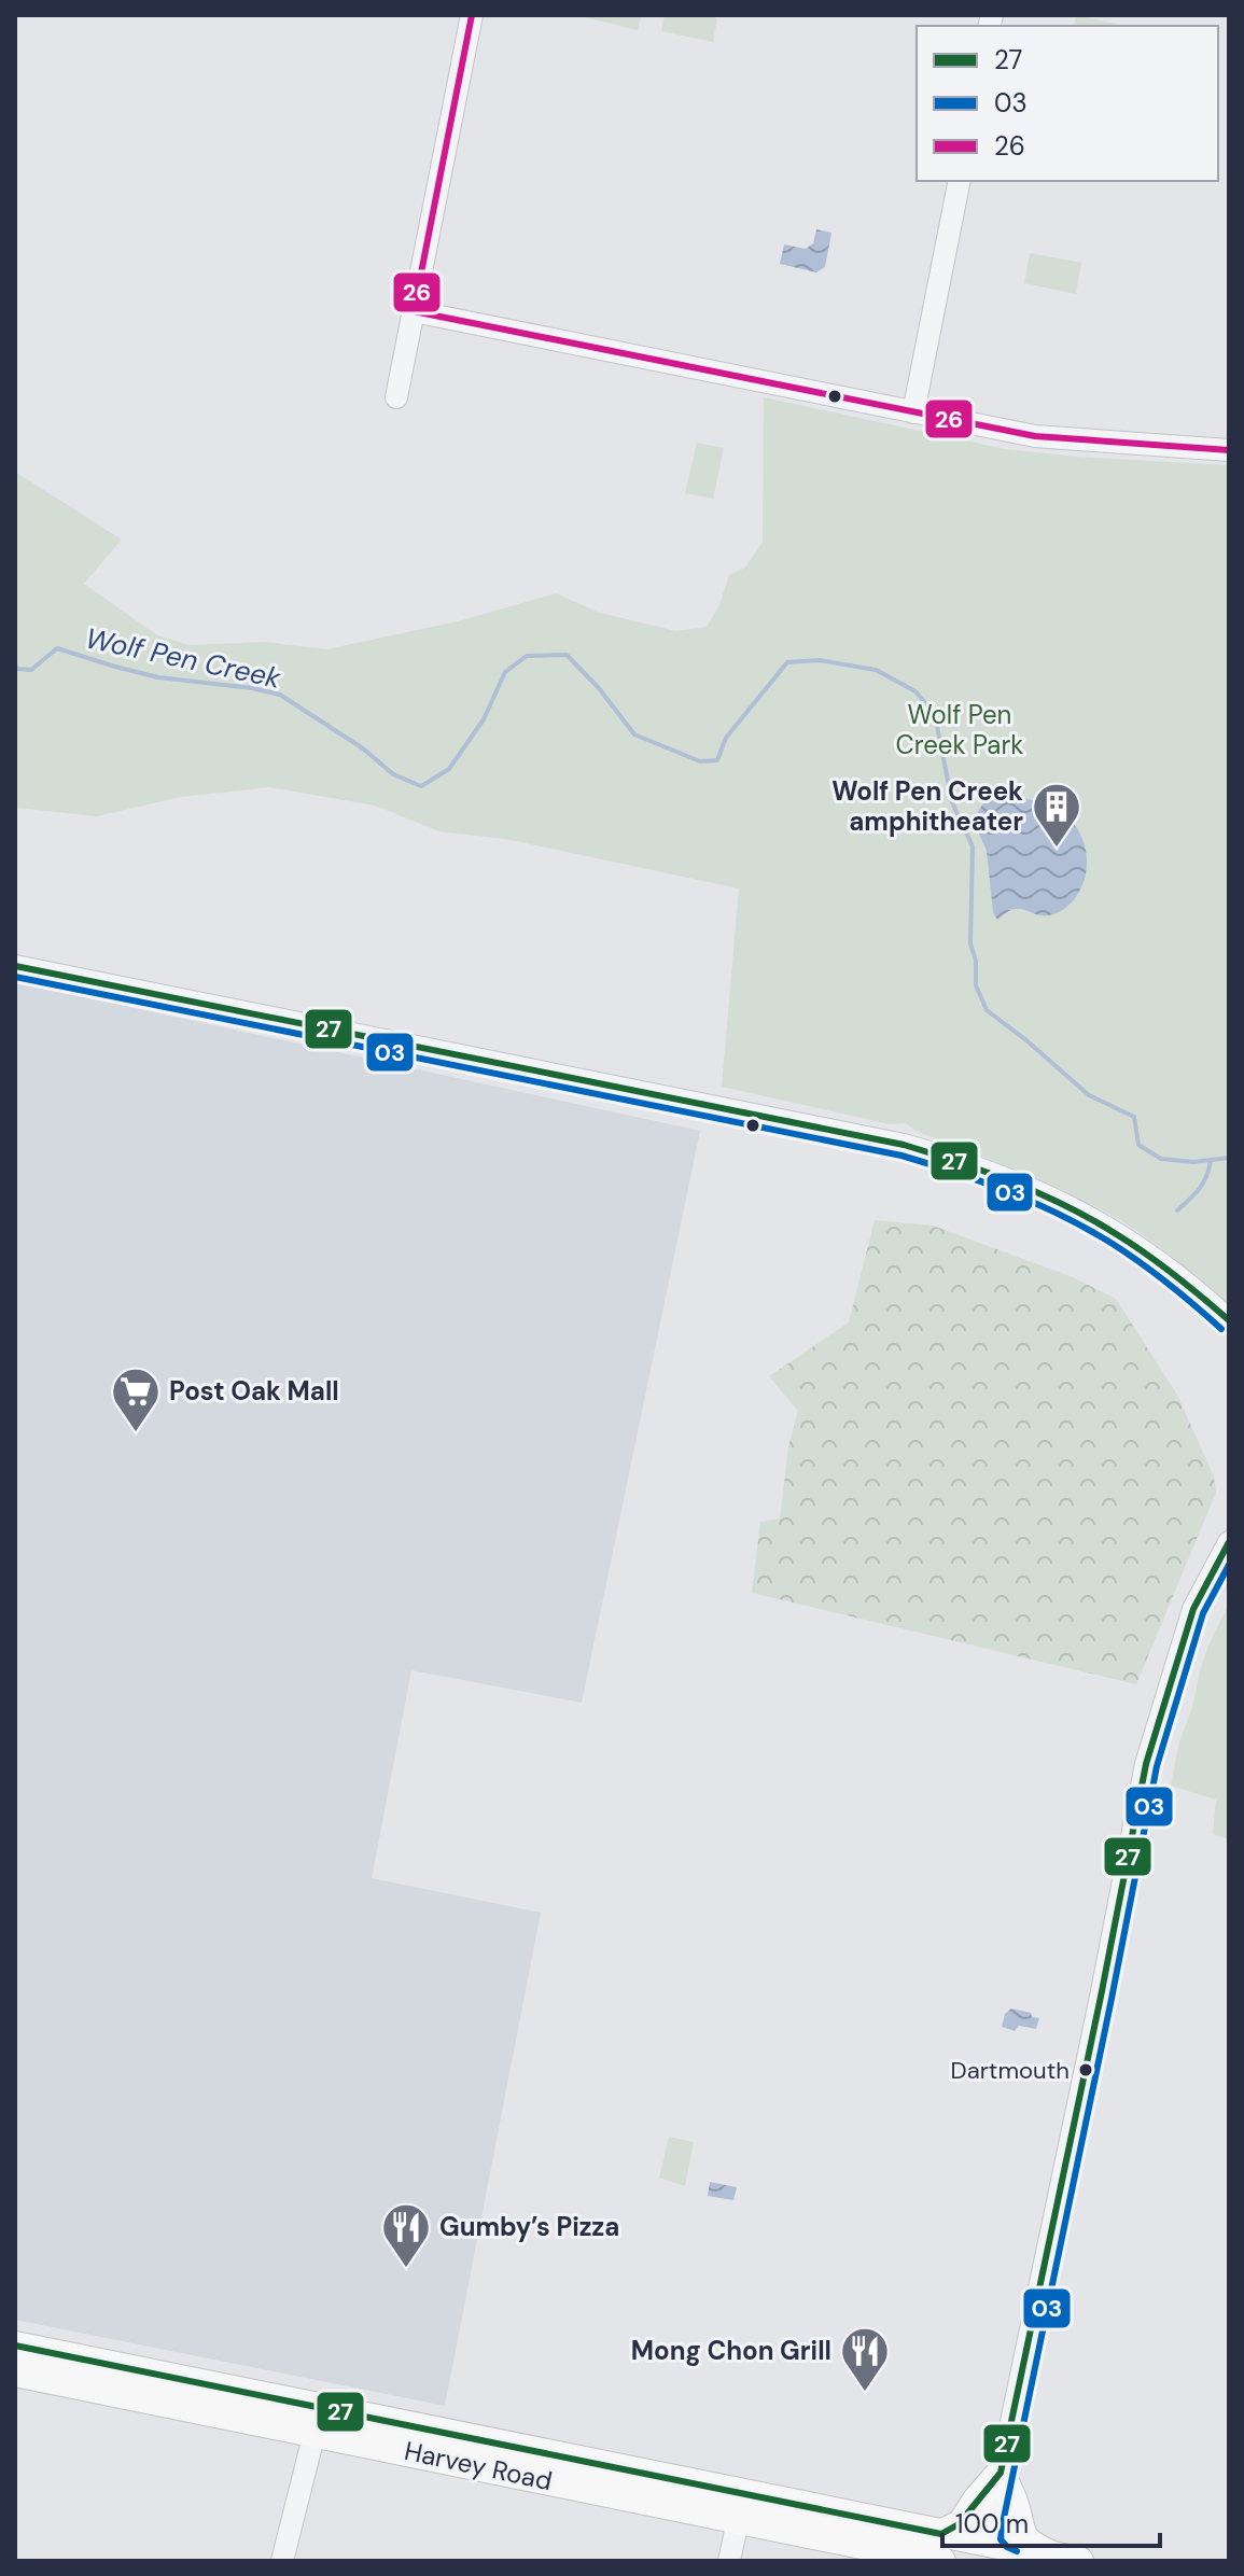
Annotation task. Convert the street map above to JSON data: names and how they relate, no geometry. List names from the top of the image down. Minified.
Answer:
{"streets":{"main road":["Harvey Road"]},"water":["Wolf Pen Creek"],"parks":["Wolf Pen Creek Park"],"places":{"building":["Wolf Pen Creek amphitheater"],"supermarket":["Post Oak Mall"],"other":["Dartmouth"],"restaurant":["Gumby’s Pizza","Mong Chon Grill"]},"lines":["transit line 26","transit line 27","transit line 03"],"legend":["27","03","26"],"scale_bar":"100 m"}
